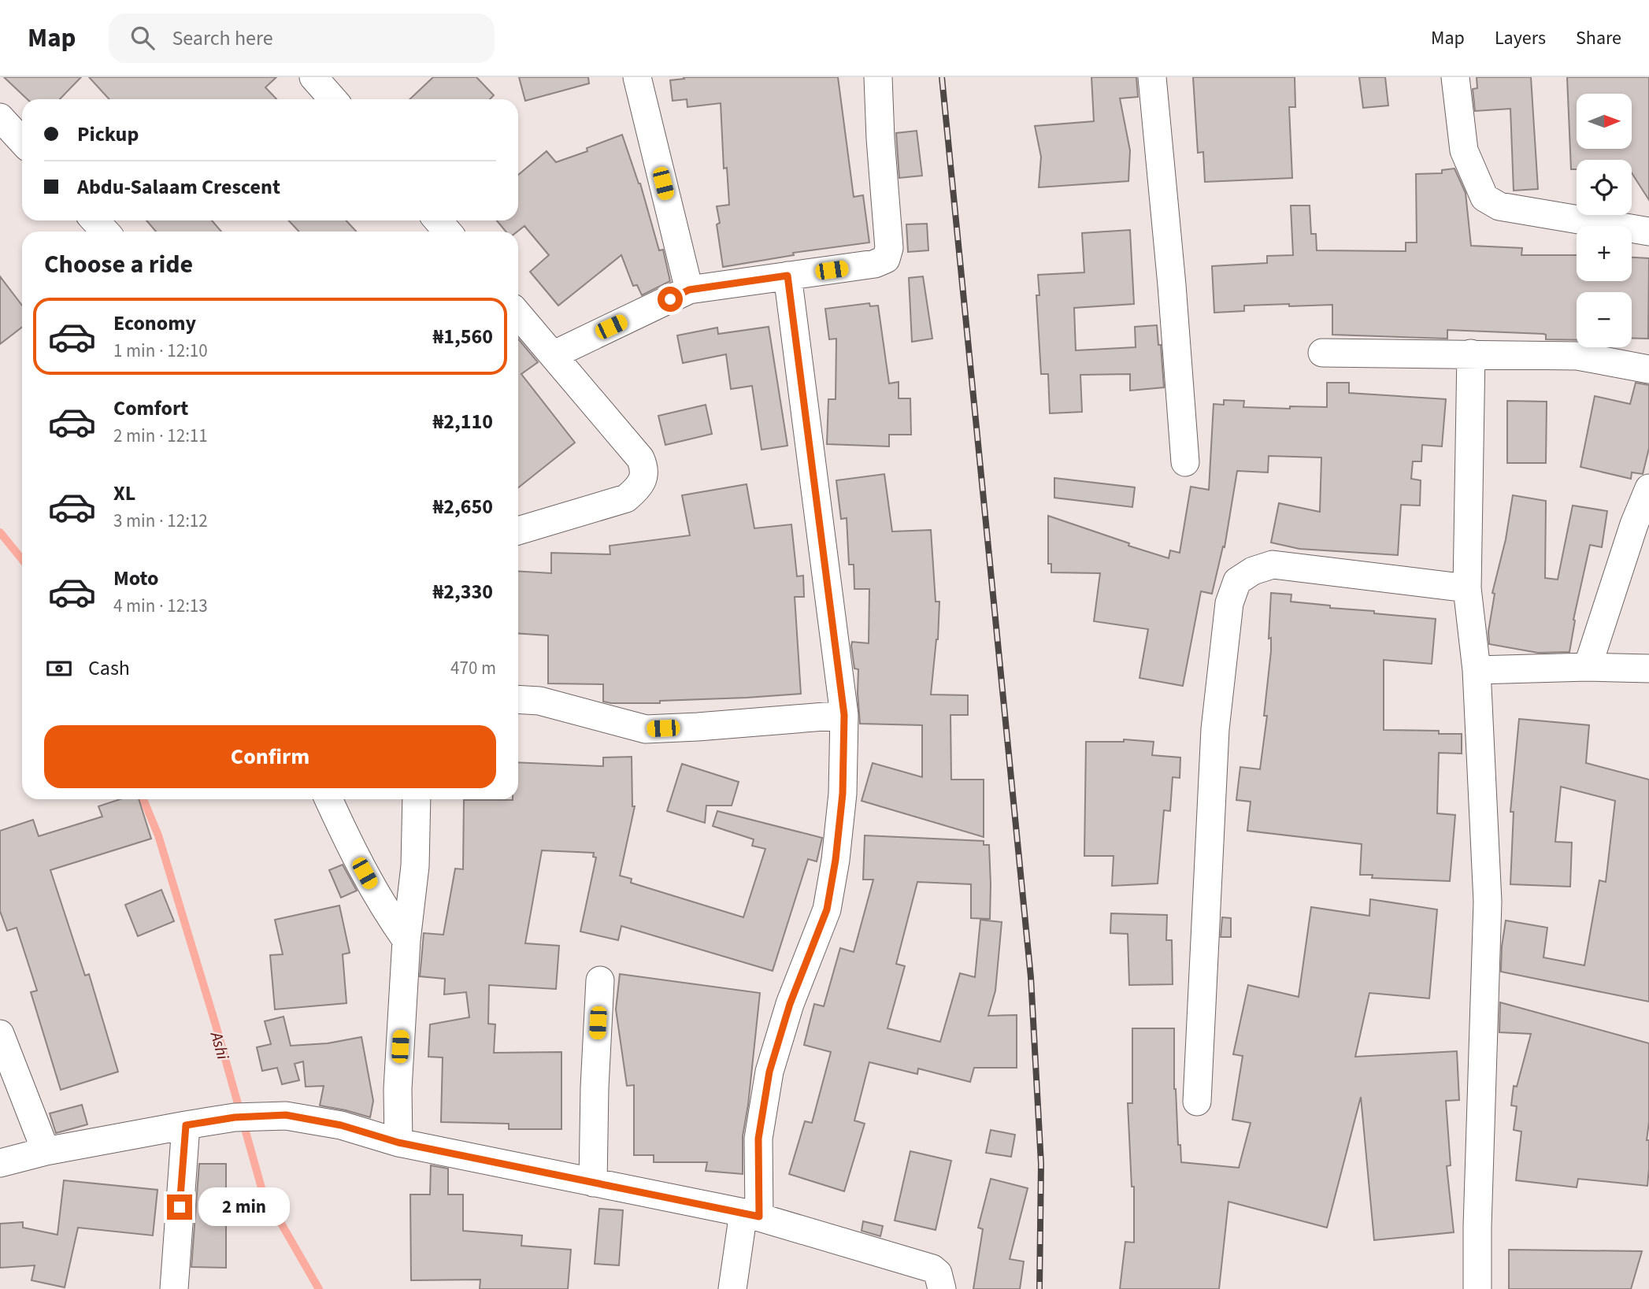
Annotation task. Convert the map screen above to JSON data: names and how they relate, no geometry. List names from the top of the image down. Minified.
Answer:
{"water":["Ashi"],"north":"right","page":{"header":"Map","search":"Search here","nav":["Map","Layers","Share"],"map_buttons":["+","−"],"banner":["Pickup","Abdu-Salaam Crescent"],"heading":"Choose a ride","list":[{"name":"Economy","note":"1 min · 12:10","value":"₦1,560"},{"name":"Comfort","note":"2 min · 12:11","value":"₦2,110"},{"name":"XL","note":"3 min · 12:12","value":"₦2,650"},{"name":"Moto","note":"4 min · 12:13","value":"₦2,330"}],"pay":["Cash","470 m"],"buttons":"Confirm","bubble":"2 min"}}
